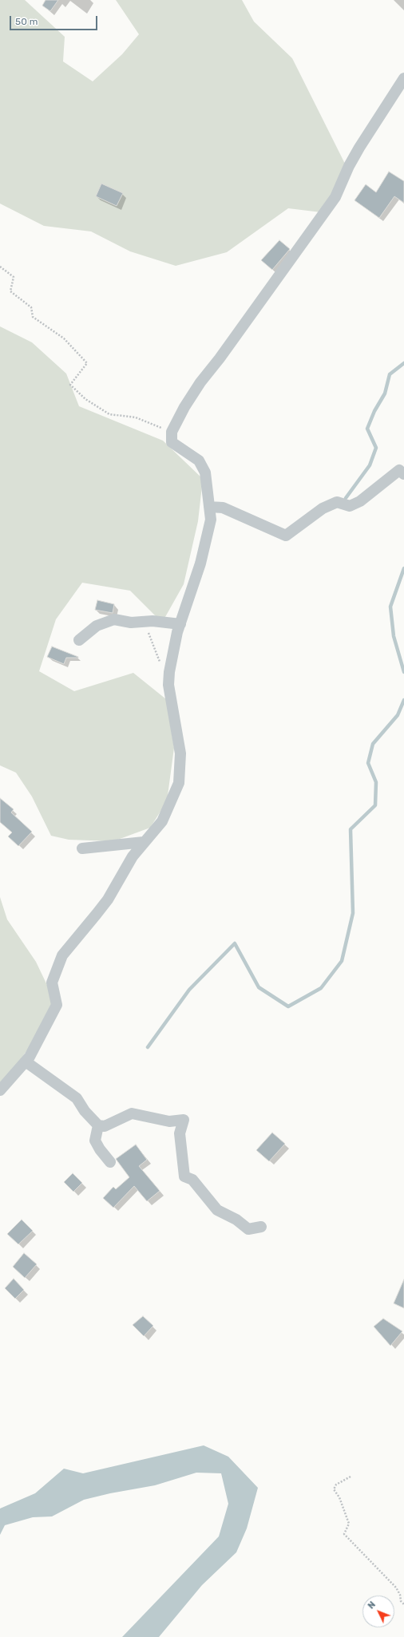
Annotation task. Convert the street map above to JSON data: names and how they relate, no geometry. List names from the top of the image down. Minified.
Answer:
{"scale_bar":"50 m","north":"top left"}
